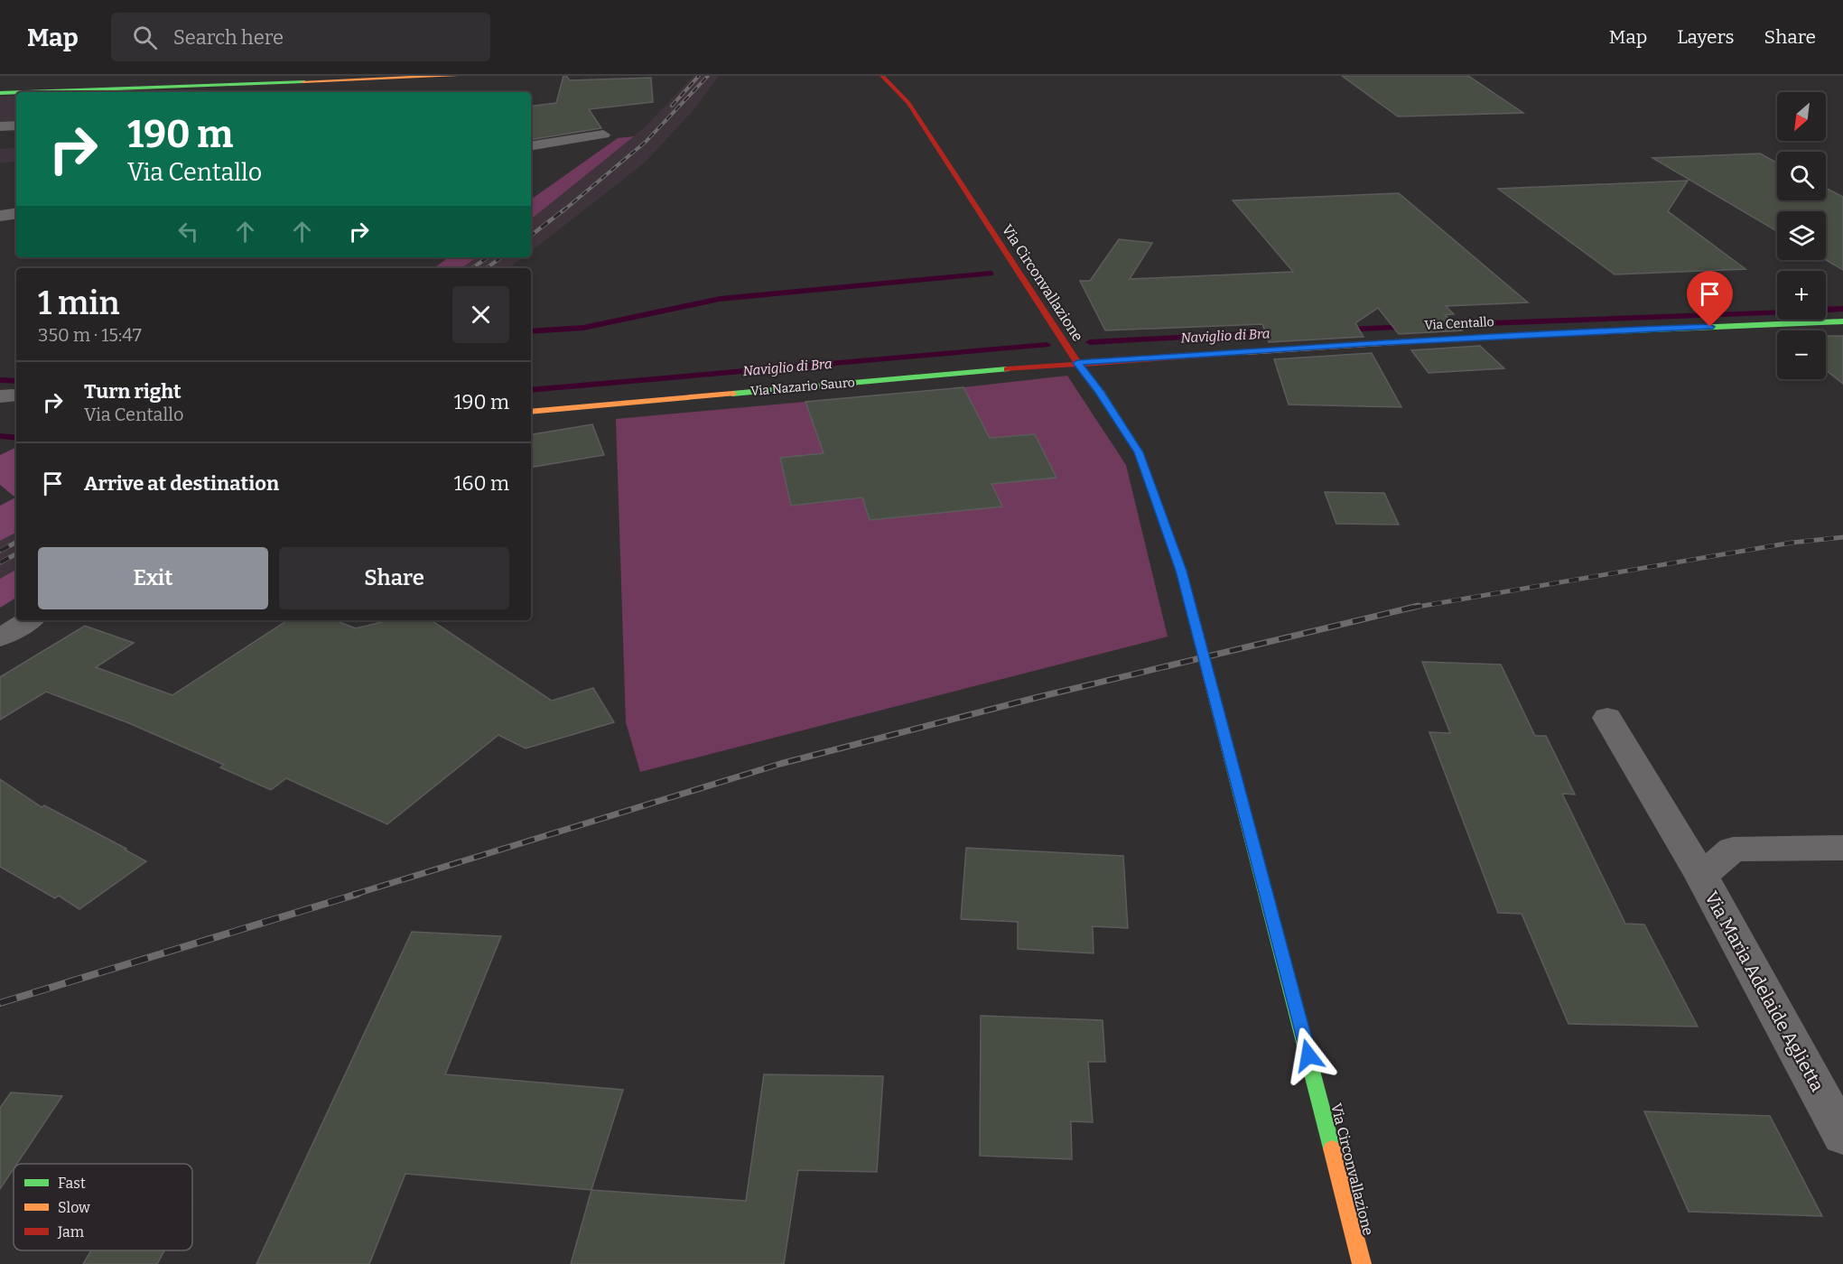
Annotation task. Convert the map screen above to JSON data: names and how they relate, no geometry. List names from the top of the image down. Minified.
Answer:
{"streets":{"main road":["Via Circonvallazione","Via Centallo","Via Nazario Sauro"],"street":["Via Maria Adelaide Aglietta"]},"crossings":[["Via Circonvallazione","Via Centallo"],["Via Circonvallazione","Via Nazario Sauro"],["Via Centallo","Via Nazario Sauro"]],"water":["Naviglio di Bra"],"legend":["Fast","Slow","Jam"],"north":"bottom left","page":{"header":"Map","search":"Search here","nav":["Map","Layers","Share"],"map_buttons":["+","−"],"turn":["190 m","Via Centallo"],"heading":["1 min","350 m · 15:47"],"list":[{"name":"Turn right","note":"Via Centallo","value":"190 m"},{"name":"Arrive at destination","value":"160 m"}],"buttons":["Exit","Share"]}}
